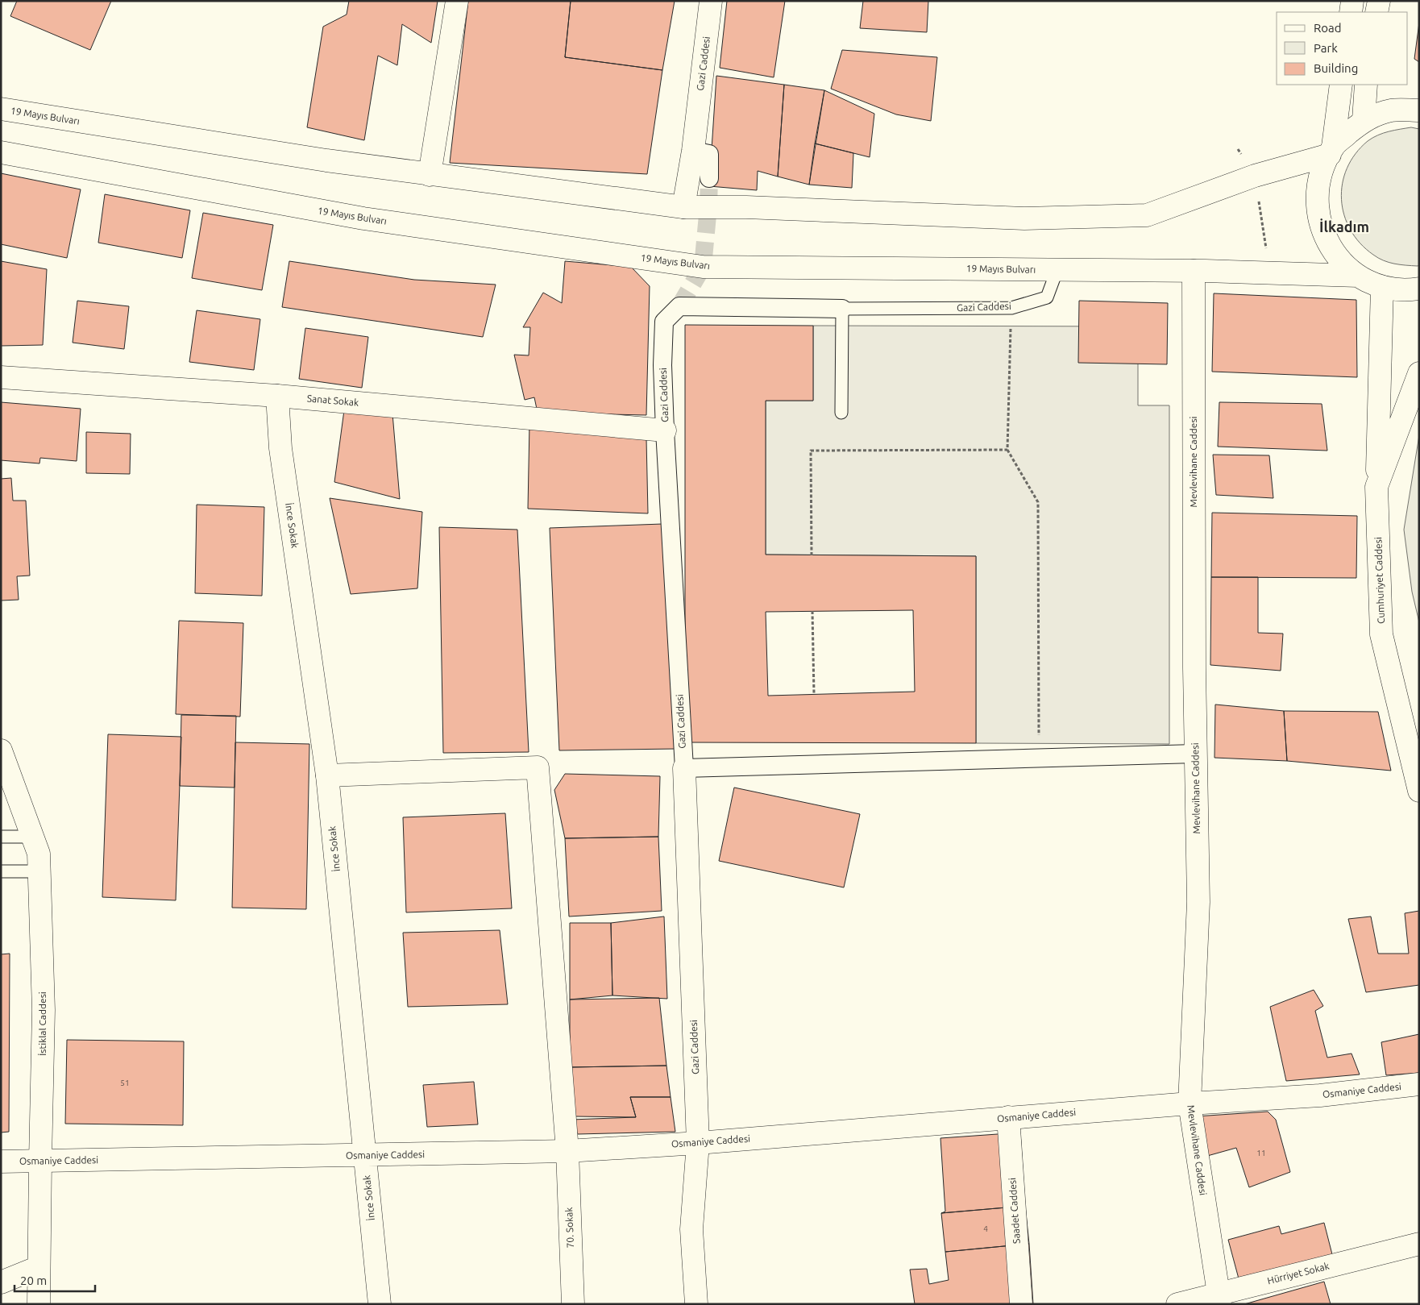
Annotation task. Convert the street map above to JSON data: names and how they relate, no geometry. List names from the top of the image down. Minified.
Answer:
{"streets":{"street":["Gazi Caddesi","19 Mayıs Bulvarı","Sanat Sokak","Mevlevihane Caddesi","İnce Sokak","Cumhuriyet Caddesi","İstiklal Caddesi","Osmaniye Caddesi","Saadet Caddesi","70. Sokak","Hürriyet Sokak"]},"crossings":[["Gazi Caddesi","19 Mayıs Bulvarı"],["Gazi Caddesi","Sanat Sokak"],["Gazi Caddesi","Osmaniye Caddesi"],["19 Mayıs Bulvarı","Mevlevihane Caddesi"],["Sanat Sokak","İnce Sokak"],["Mevlevihane Caddesi","Osmaniye Caddesi"],["Mevlevihane Caddesi","Hürriyet Sokak"],["İnce Sokak","Osmaniye Caddesi"],["İnce Sokak","70. Sokak"],["İstiklal Caddesi","Osmaniye Caddesi"],["Osmaniye Caddesi","Saadet Caddesi"],["Osmaniye Caddesi","70. Sokak"]],"districts":["İlkadım"],"house_numbers":["51","11","4"],"legend":["Road","Park","Building"],"scale_bar":"20 m"}
